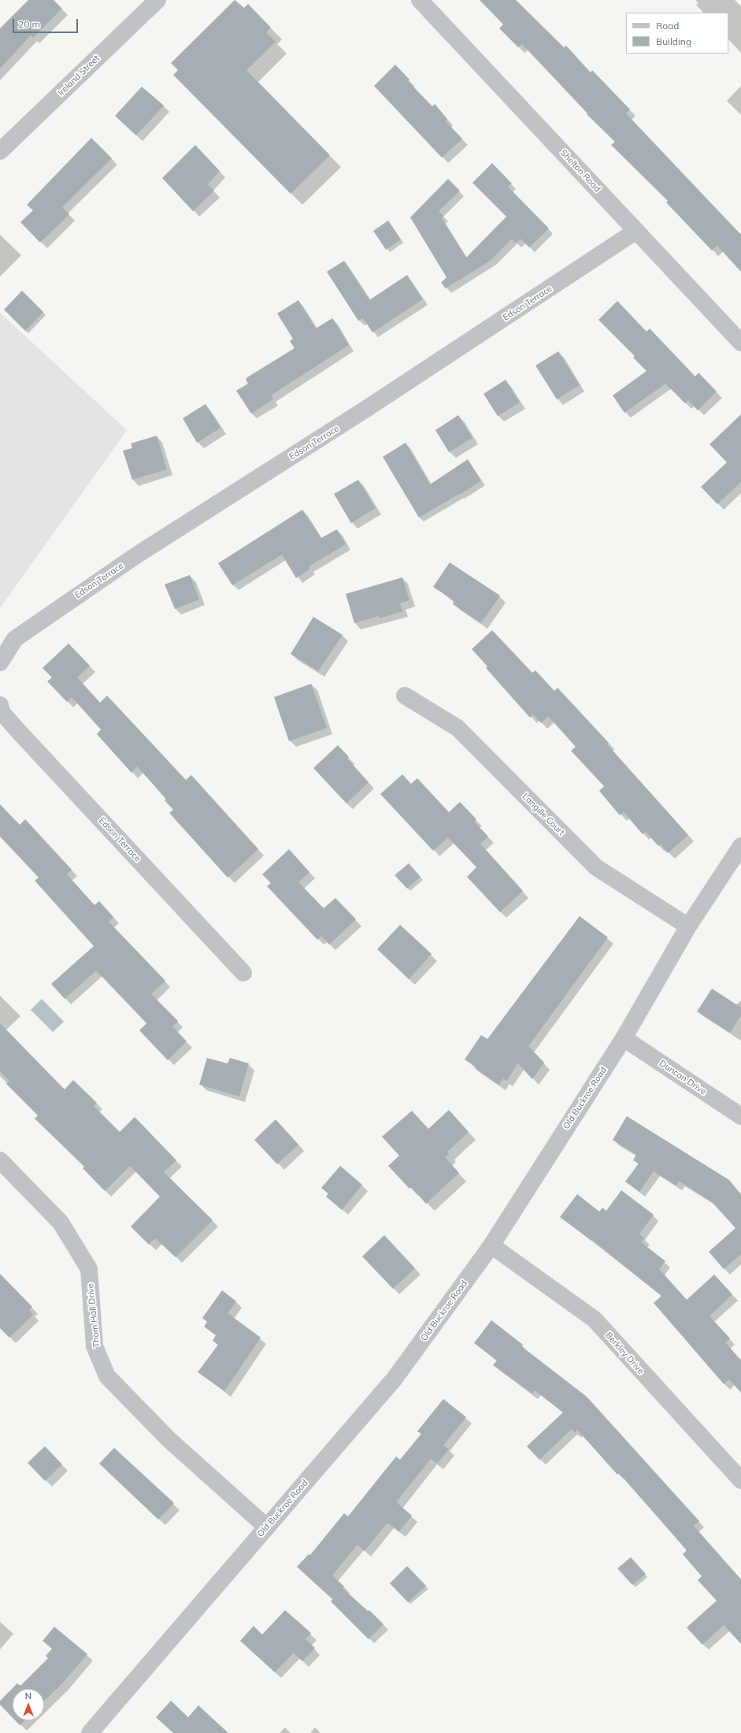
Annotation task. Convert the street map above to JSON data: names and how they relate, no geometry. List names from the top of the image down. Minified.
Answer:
{"streets":{"street":["Ireland Street","Shelton Road","Edson Terrace","Langille Court","Duncan Drive","Old Buckroe Road","Thom Hall Drive","Berkley Drive"]},"crossings":[["Shelton Road","Edson Terrace"],["Langille Court","Old Buckroe Road"],["Duncan Drive","Old Buckroe Road"],["Old Buckroe Road","Thom Hall Drive"],["Old Buckroe Road","Berkley Drive"]],"legend":["Road","Building"],"scale_bar":"20 m","north":"top"}
